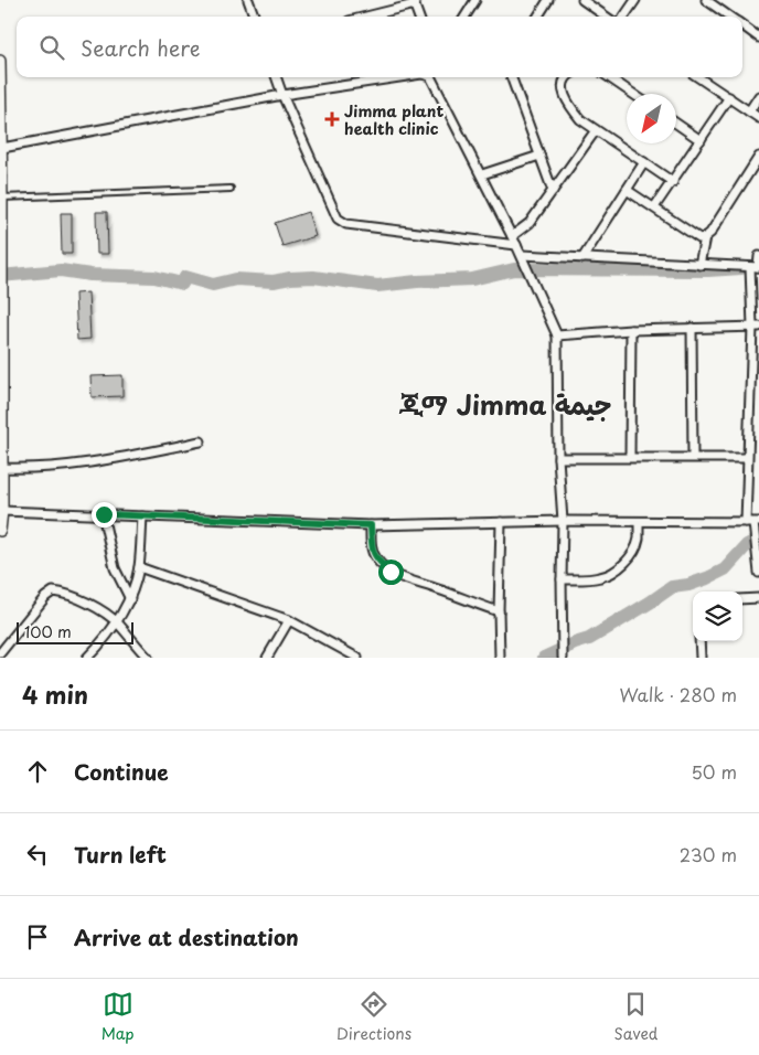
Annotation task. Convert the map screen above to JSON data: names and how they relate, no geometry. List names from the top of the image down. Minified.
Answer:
{"districts":["ጂማ Jimma جيمة"],"places":{"health":["Jimma plant health clinic"]},"scale_bar":"100 m","north":"bottom left","page":{"search":"Search here","scale":"100 m","heading":["4 min","Walk · 280 m"],"list":[["Continue","50 m"],["Turn left","230 m"],"Arrive at destination"],"nav":["Map","Directions","Saved"]}}
